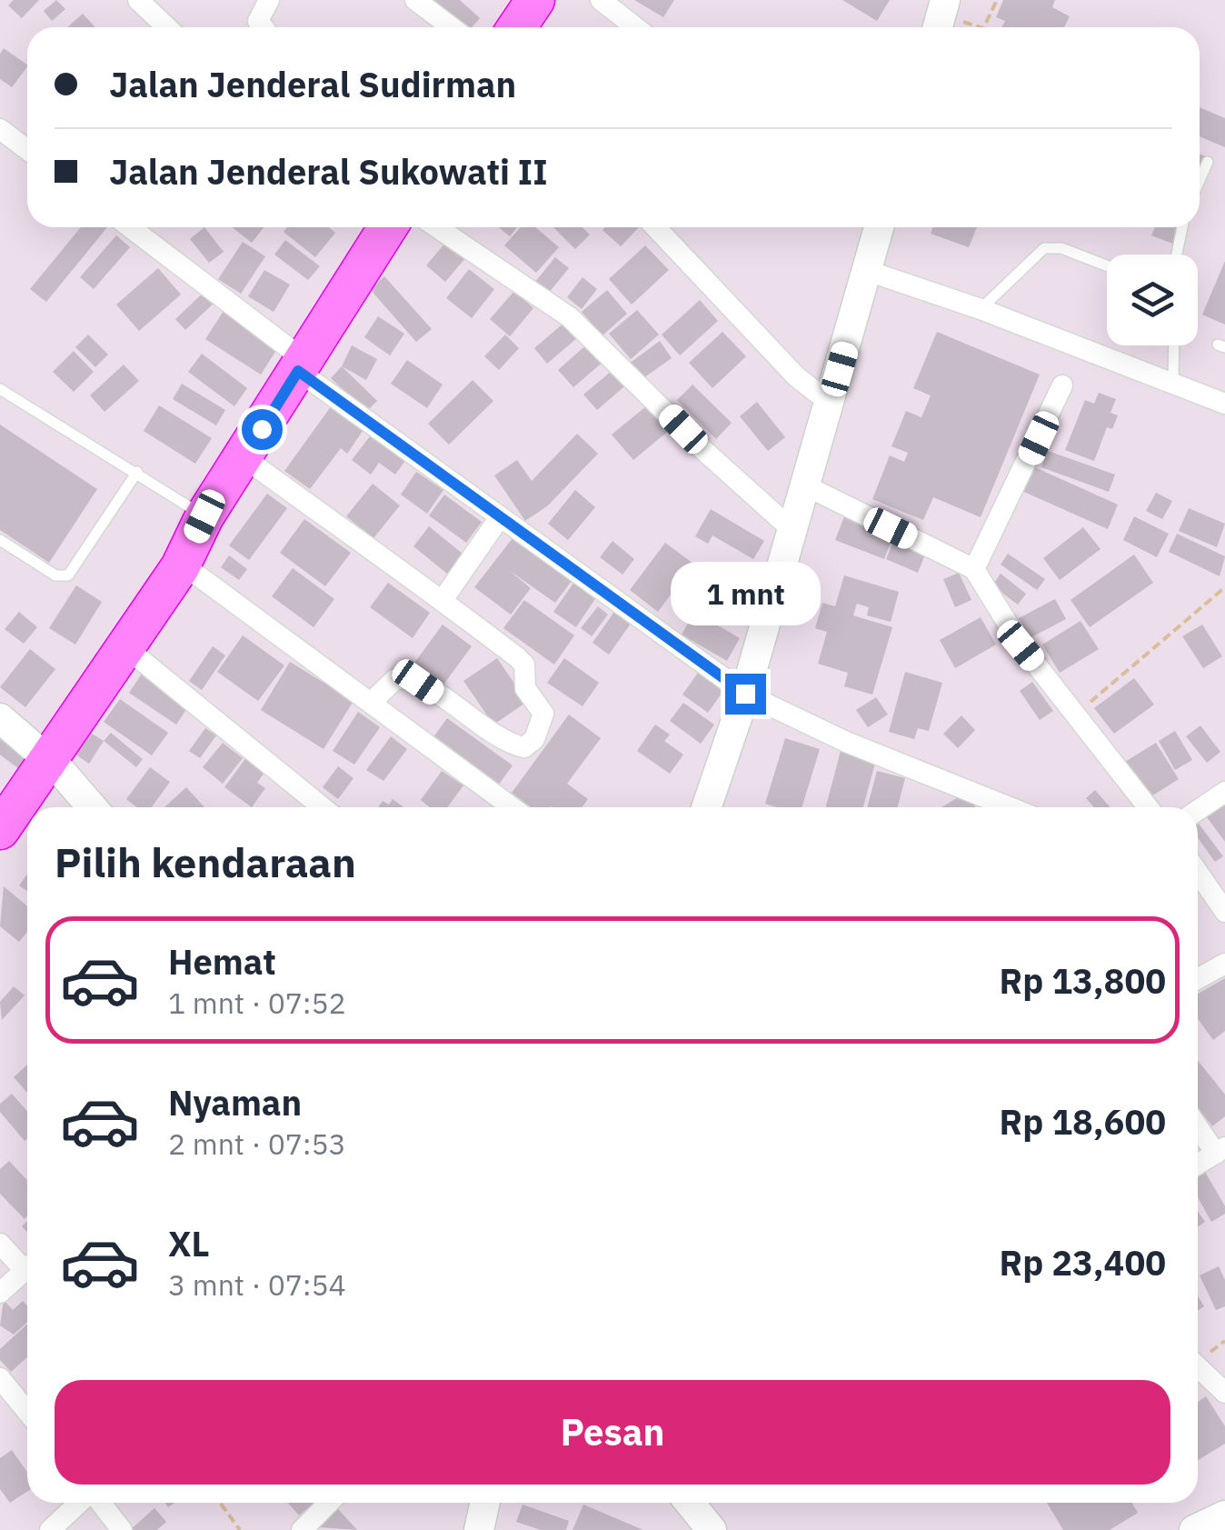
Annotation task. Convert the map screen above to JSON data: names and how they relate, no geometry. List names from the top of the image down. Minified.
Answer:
{"page":{"banner":["Jalan Jenderal Sudirman","Jalan Jenderal Sukowati II"],"bubble":"1 mnt","heading":"Pilih kendaraan","list":[{"name":"Hemat","note":"1 mnt · 07:52","value":"Rp 13,800"},{"name":"Nyaman","note":"2 mnt · 07:53","value":"Rp 18,600"},{"name":"XL","note":"3 mnt · 07:54","value":"Rp 23,400"}],"buttons":"Pesan"}}
